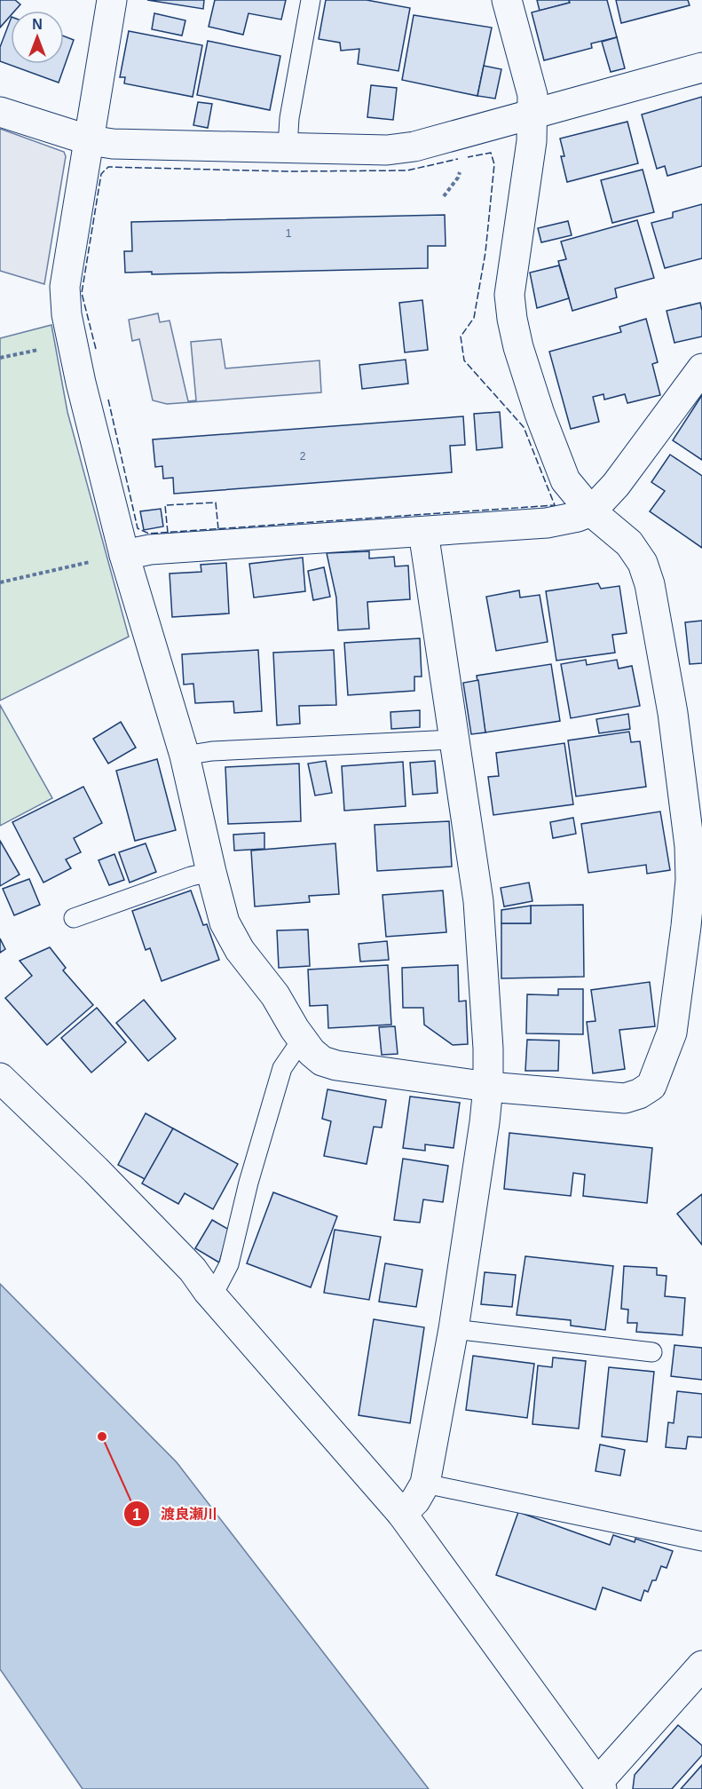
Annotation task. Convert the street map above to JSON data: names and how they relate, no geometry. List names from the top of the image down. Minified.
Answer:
{"places":["渡良瀬川"],"house_numbers":["1","2"],"north":"top"}
